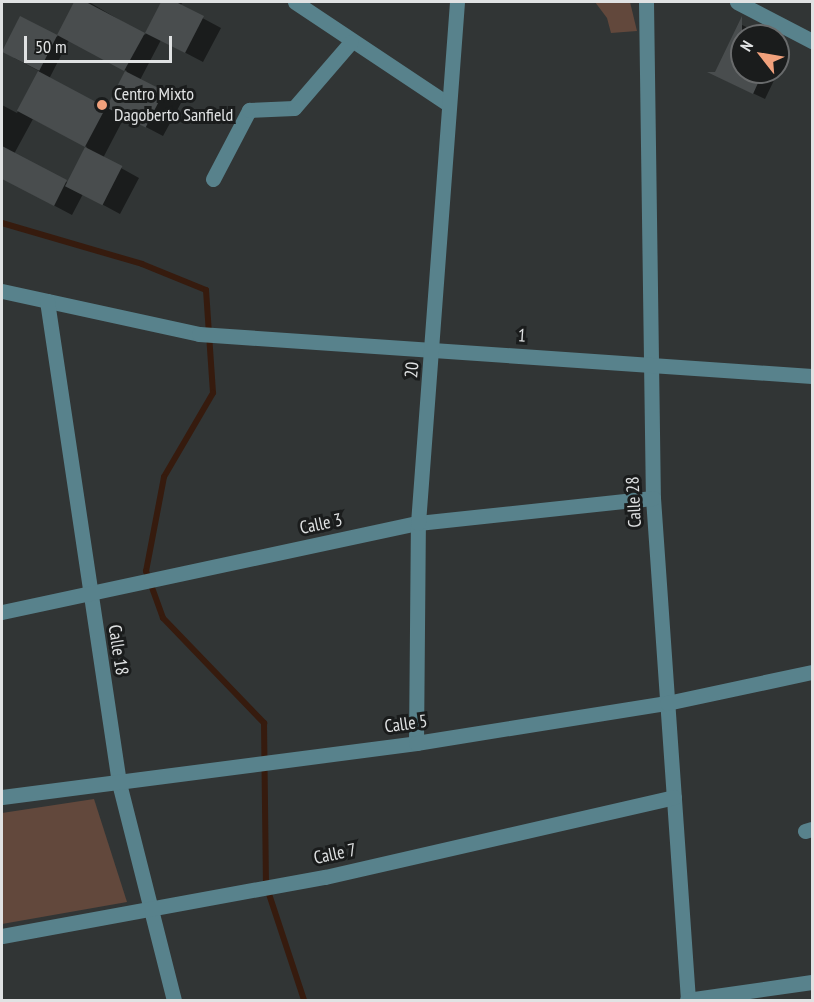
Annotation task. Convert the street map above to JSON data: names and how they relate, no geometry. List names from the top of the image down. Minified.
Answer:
{"streets":{"street":["1","20","Calle 28","Calle 3","Calle 18","Calle 5","Calle 7"]},"crossings":[["1","20"],["1","Calle 28"],["1","Calle 18"],["20","Calle 3"],["20","Calle 5"],["Calle 28","Calle 3"],["Calle 28","Calle 5"],["Calle 28","Calle 7"],["Calle 3","Calle 18"],["Calle 18","Calle 5"],["Calle 18","Calle 7"]],"places":["Centro Mixto Dagoberto Sanfield"],"scale_bar":"50 m","north":"top left"}
